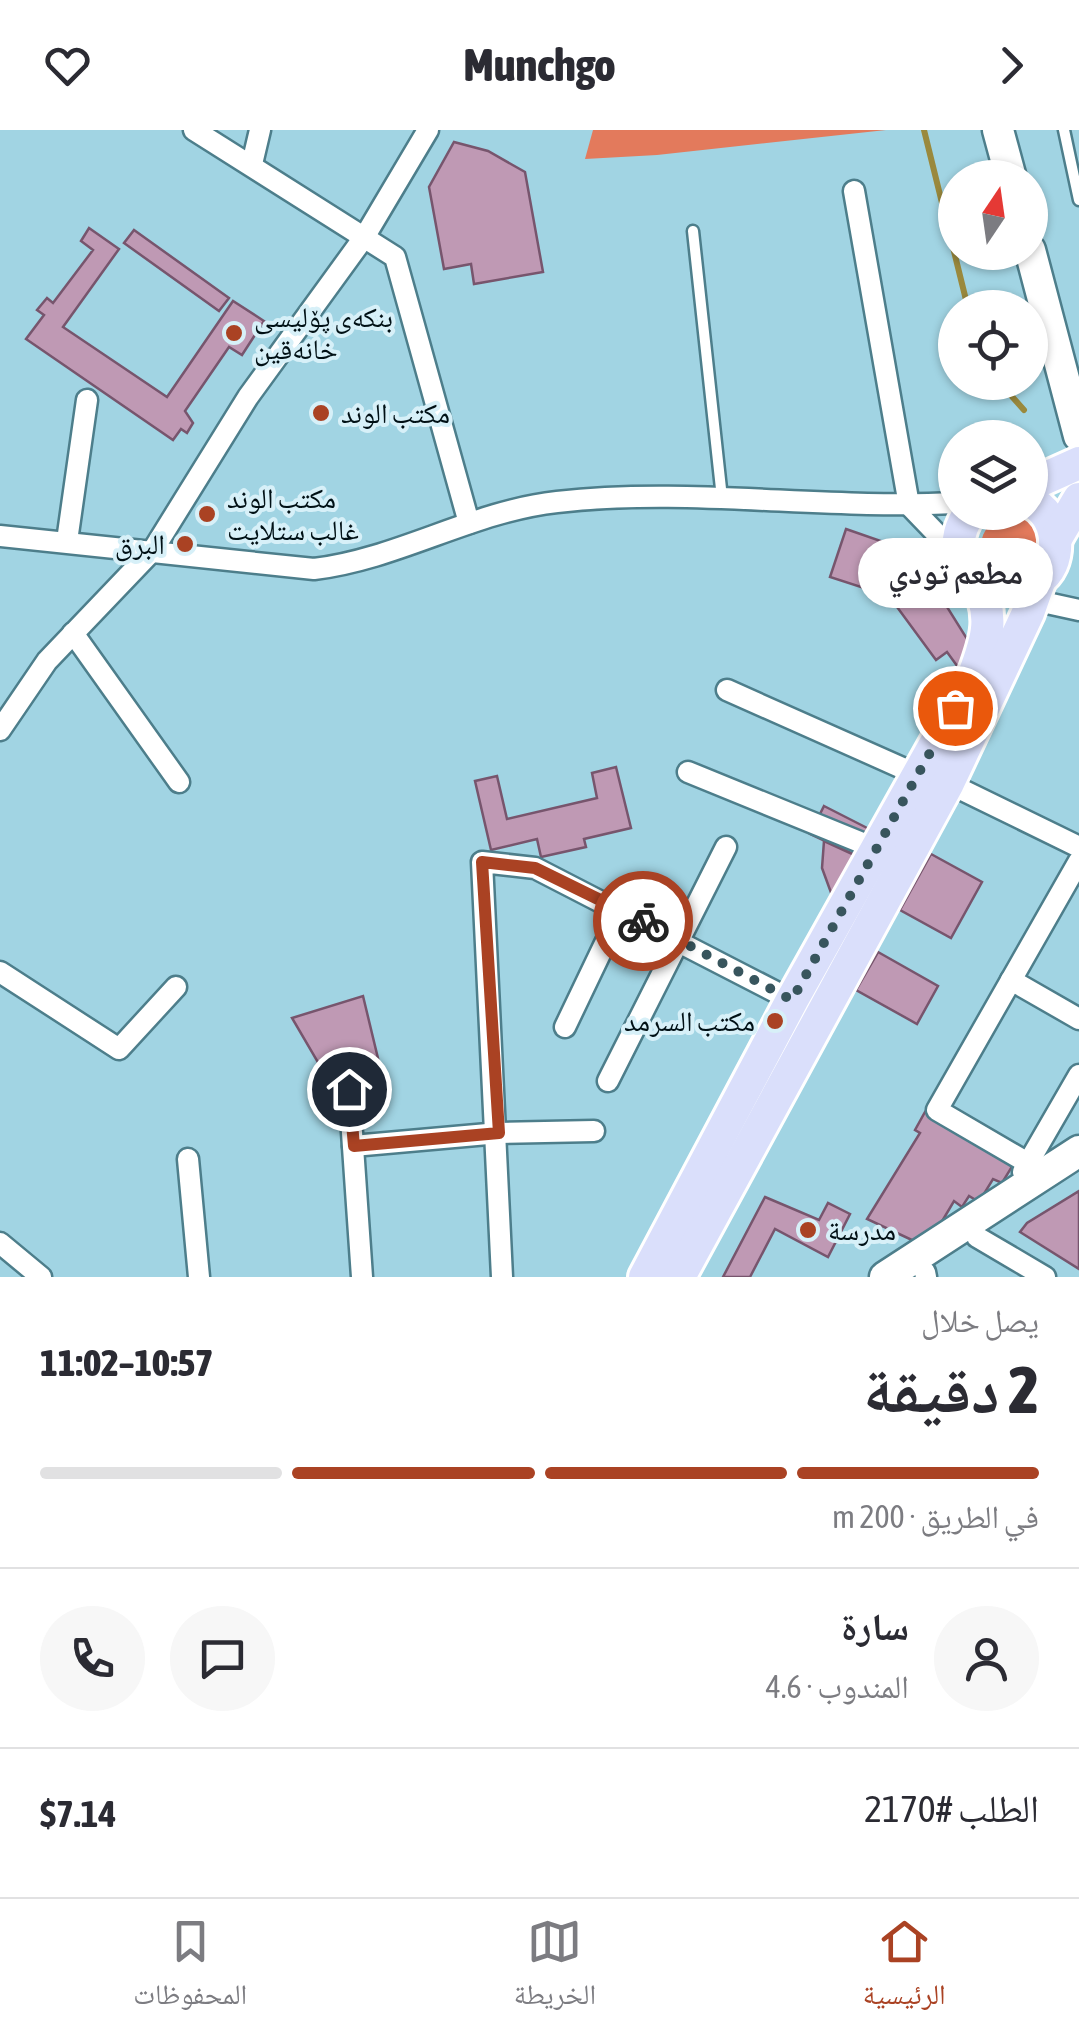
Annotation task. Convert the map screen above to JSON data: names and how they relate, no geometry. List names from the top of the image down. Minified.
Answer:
{"places":["بنکەی پۆلیسی خانەقین","مكتب الوند","مكتب الوند غالب ستلايت","البرق","مطعم تودي","مكتب السرمد","مدرسة"],"north":"top","page":{"header":"Munchgo","bubble":"مطعم تودي","heading":["2 دقيقة","يصل خلال","10:57–11:02"],"panel":["سارة","المندوب · 4.6","الطلب #2170","$7.14"],"bar":"في الطريق · 200 m","tabs":["الرئيسية","الخريطة","المحفوظات"]}}
